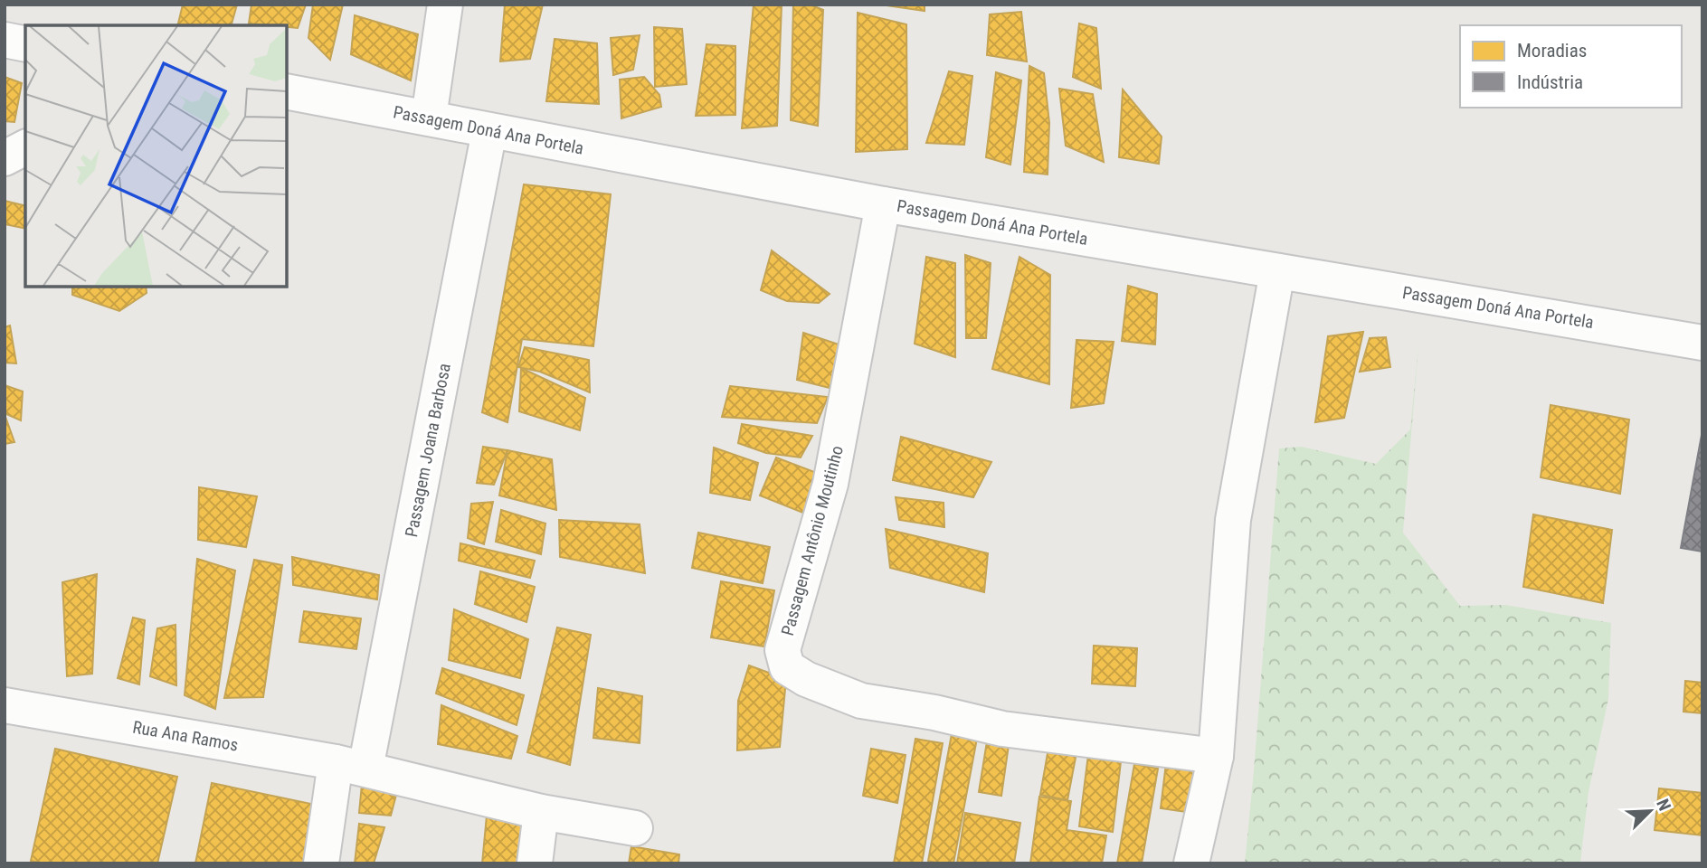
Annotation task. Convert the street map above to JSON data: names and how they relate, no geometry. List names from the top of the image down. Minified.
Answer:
{"streets":{"street":["Passagem Doná Ana Portela","Passagem Joana Barbosa","Passagem Antônio Moutinho","Rua Ana Ramos"]},"crossings":[["Passagem Doná Ana Portela","Passagem Joana Barbosa"],["Passagem Doná Ana Portela","Passagem Antônio Moutinho"],["Passagem Joana Barbosa","Rua Ana Ramos"]],"legend":["Moradias","Indústria"],"north":"top right"}
